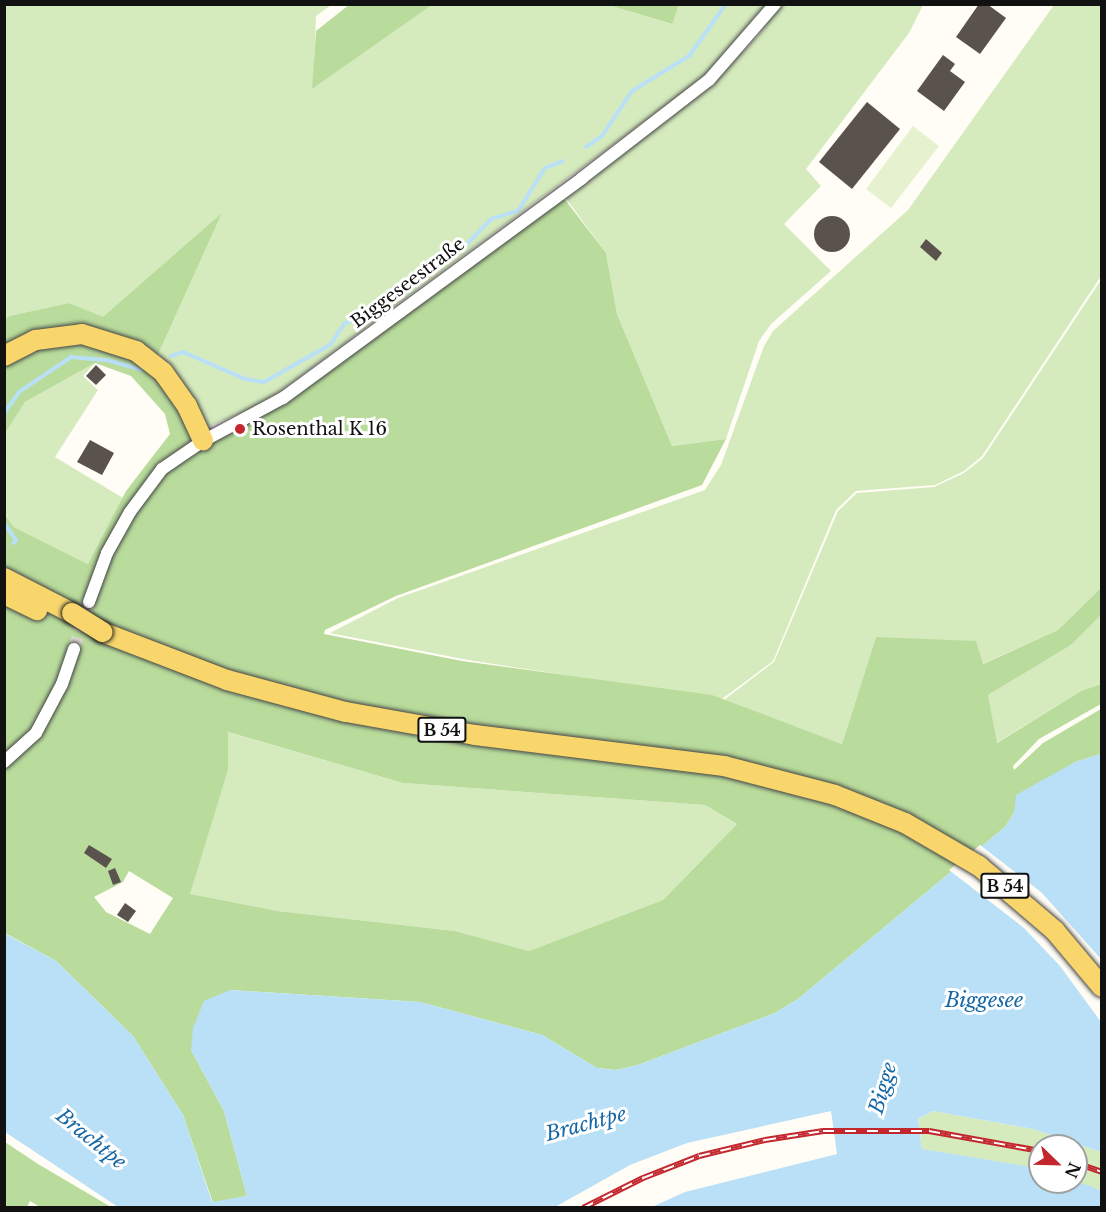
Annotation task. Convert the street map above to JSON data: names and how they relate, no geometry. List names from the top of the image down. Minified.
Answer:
{"streets":{"main road":["B 54"],"street":["Biggeseestraße"]},"water":["Biggesee","Bigge","Brachtpe"],"places":["Rosenthal K 16"],"north":"bottom right"}
